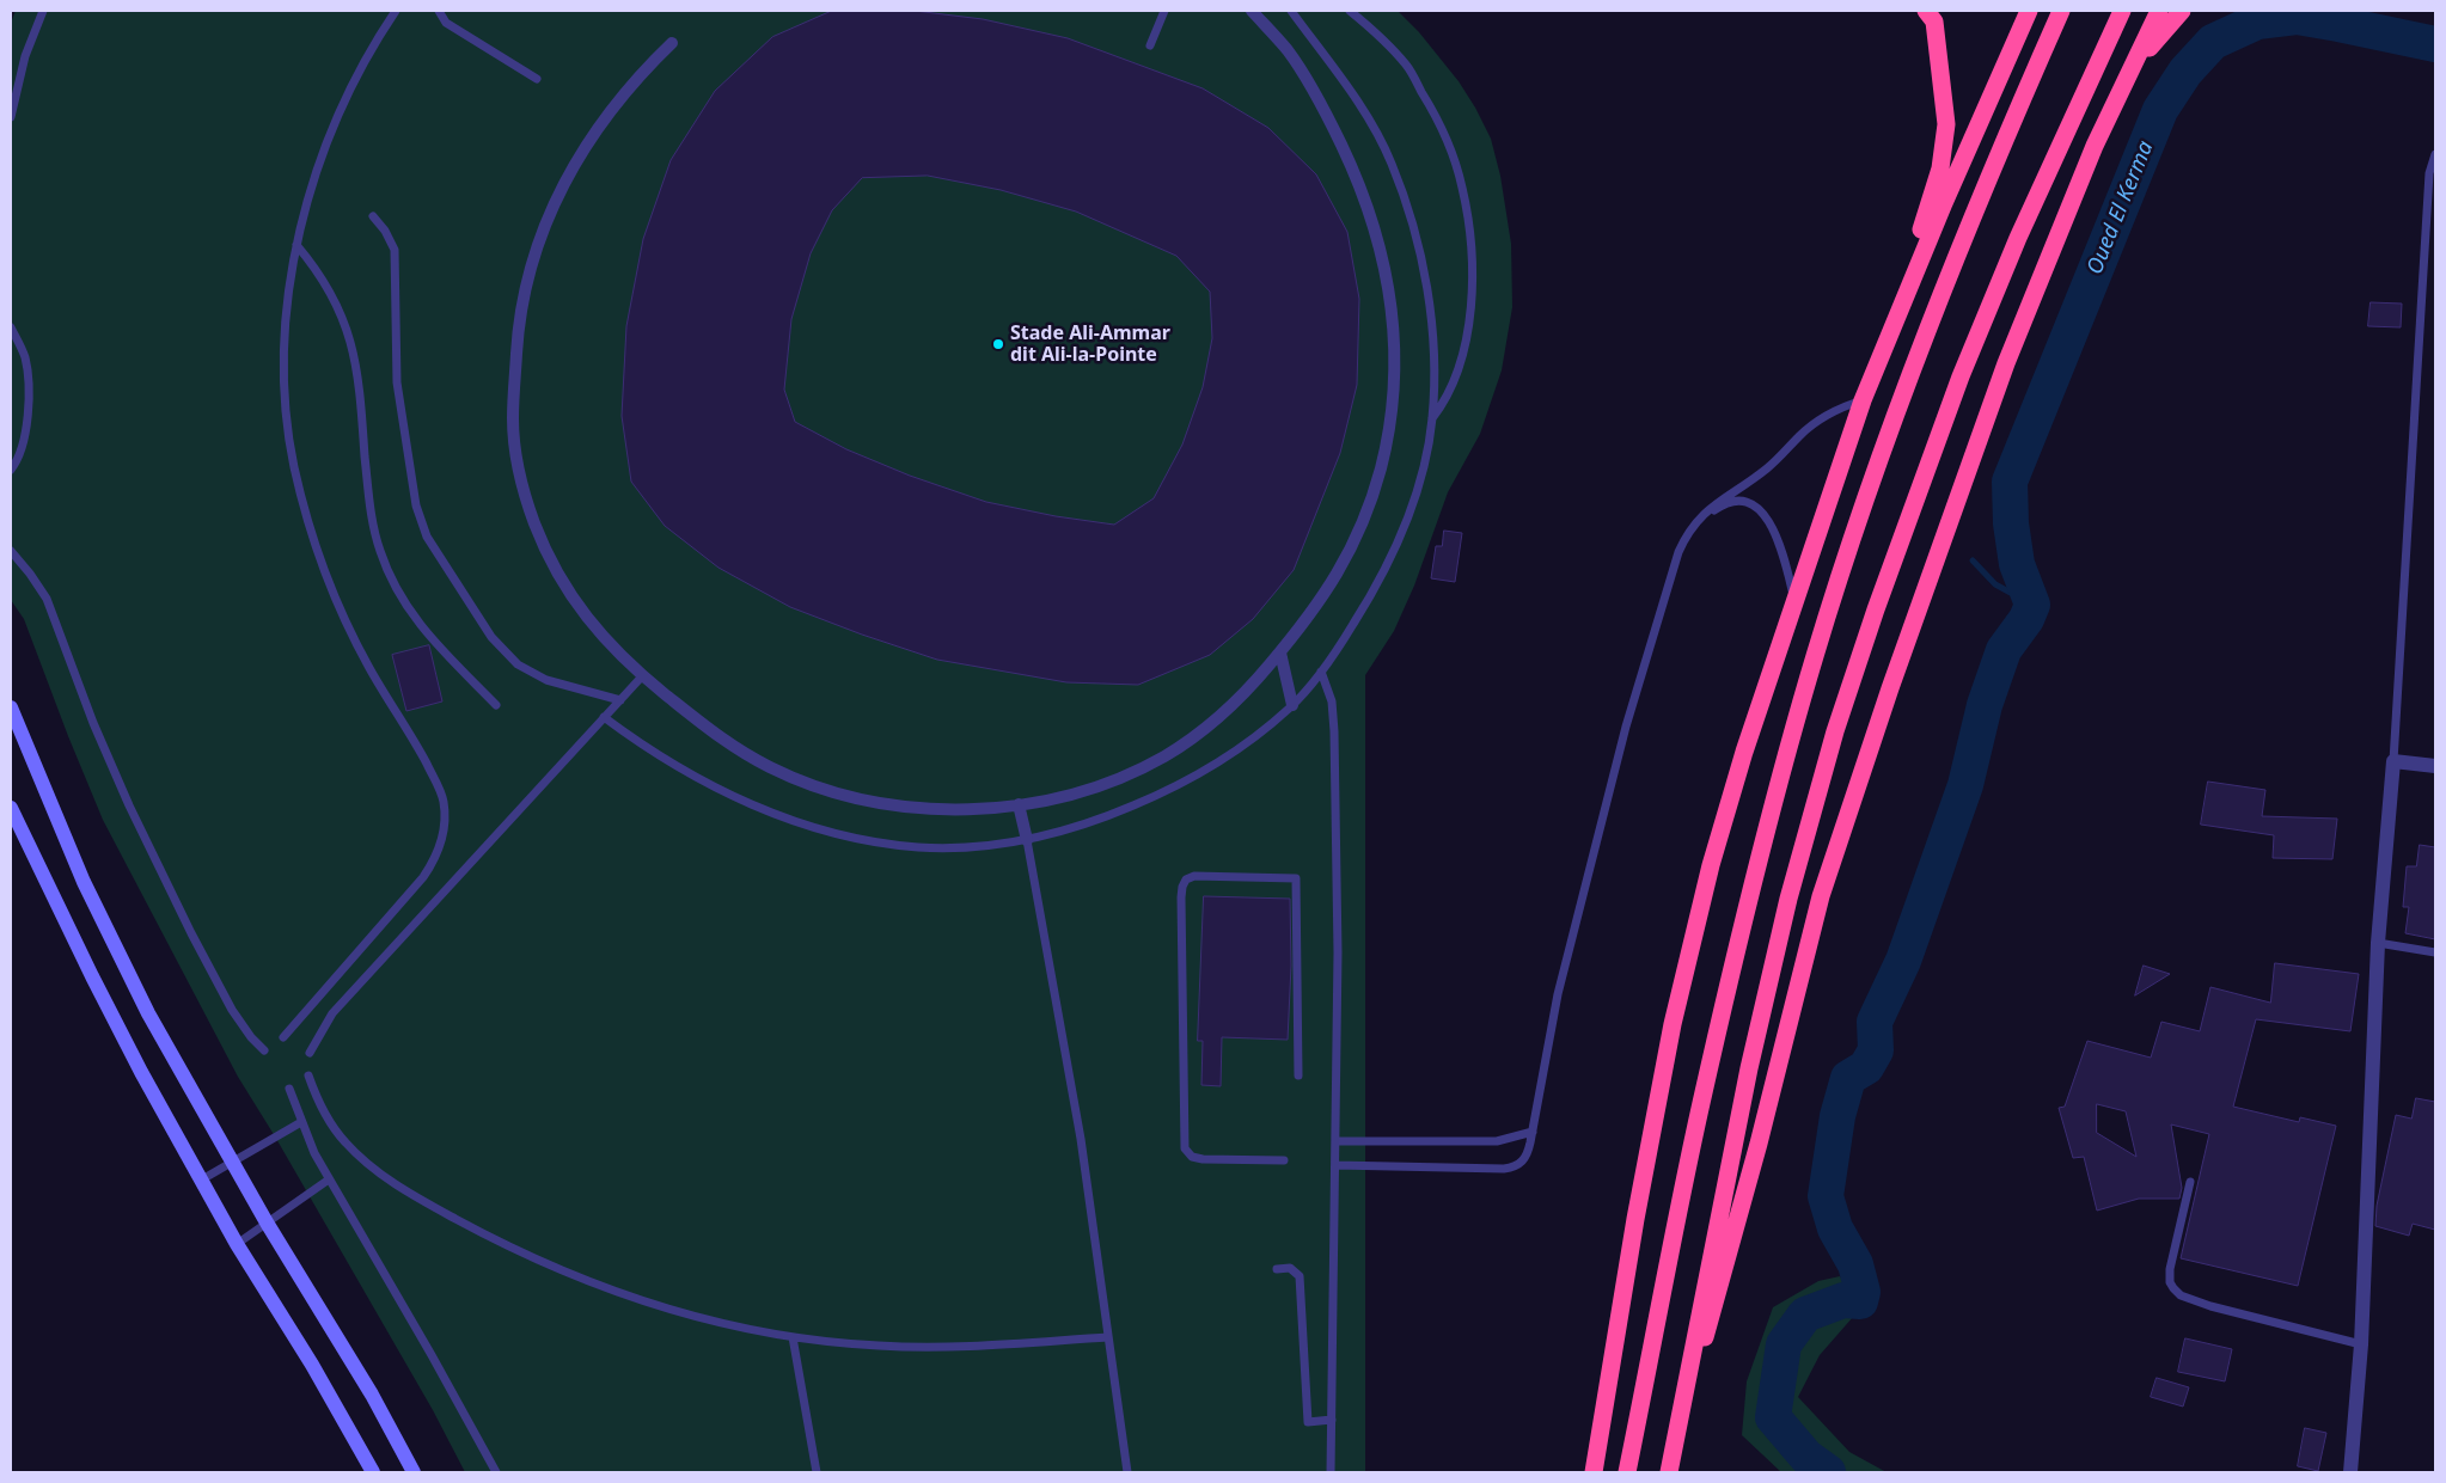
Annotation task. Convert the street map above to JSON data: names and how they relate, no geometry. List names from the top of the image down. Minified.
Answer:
{"water":["Oued El Kerma"],"places":["Stade Ali-Ammar dit Ali-la-Pointe"]}
